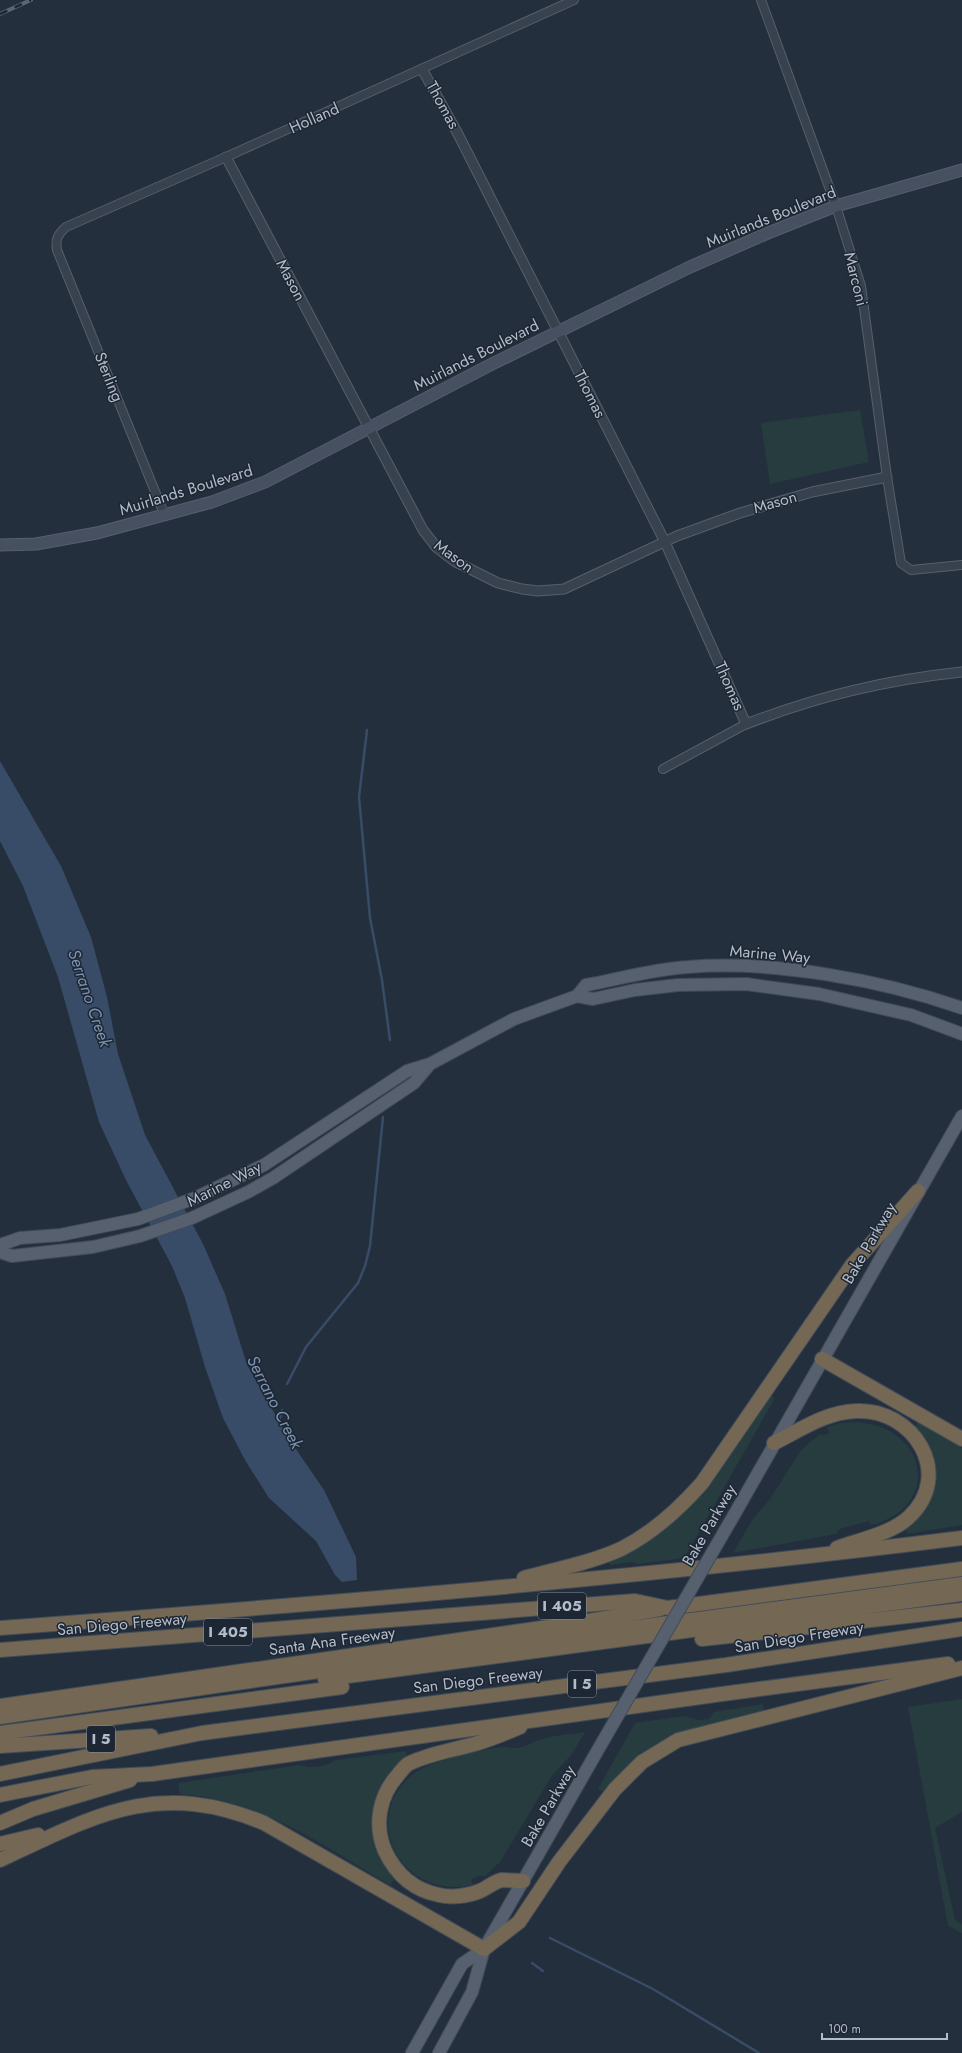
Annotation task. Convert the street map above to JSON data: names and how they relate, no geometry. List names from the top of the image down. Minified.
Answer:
{"streets":{"highway":["I 405","San Diego Freeway","Santa Ana Freeway","I 5"],"main road":["Muirlands Boulevard","Marine Way","Bake Parkway"],"street":["Thomas","Holland","Marconi","Mason","Sterling"]},"crossings":[["Thomas","Holland"],["Thomas","Muirlands Boulevard"],["Thomas","Mason"],["Holland","Mason"],["Holland","Sterling"],["Muirlands Boulevard","Marconi"],["Muirlands Boulevard","Mason"],["Muirlands Boulevard","Sterling"],["Marconi","Mason"],["San Diego Freeway","Santa Ana Freeway"],["San Diego Freeway","I 5"]],"water":["Serrano Creek"],"scale_bar":"100 m"}
